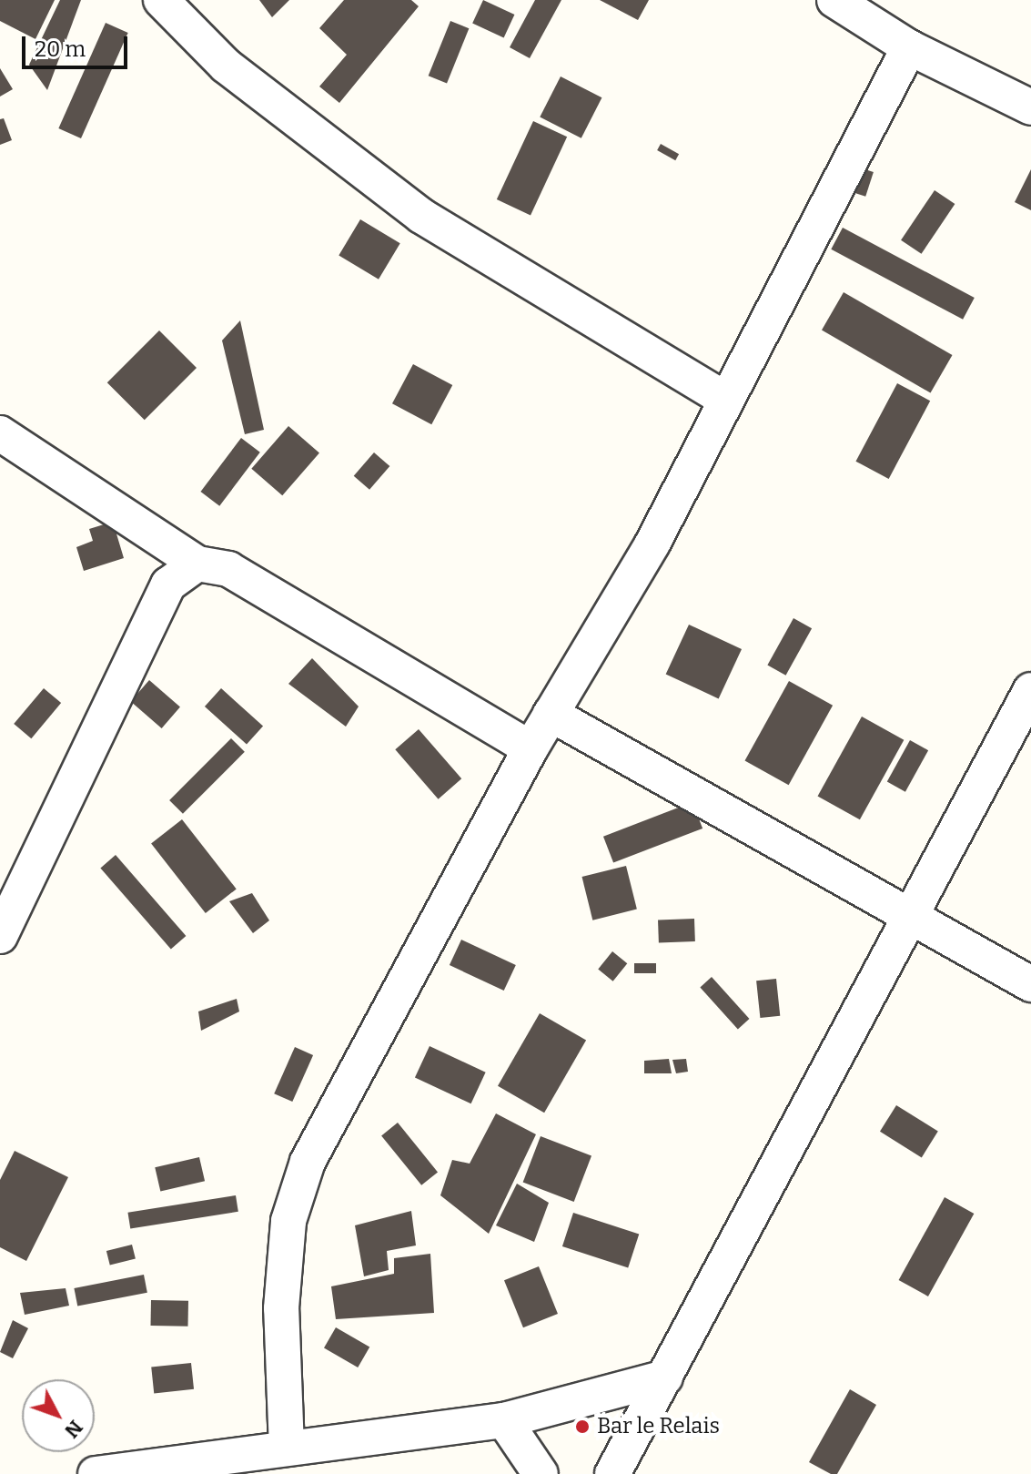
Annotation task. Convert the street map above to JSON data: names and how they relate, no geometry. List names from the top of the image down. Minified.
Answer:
{"places":["Bar le Relais"],"scale_bar":"20 m","north":"bottom right"}
